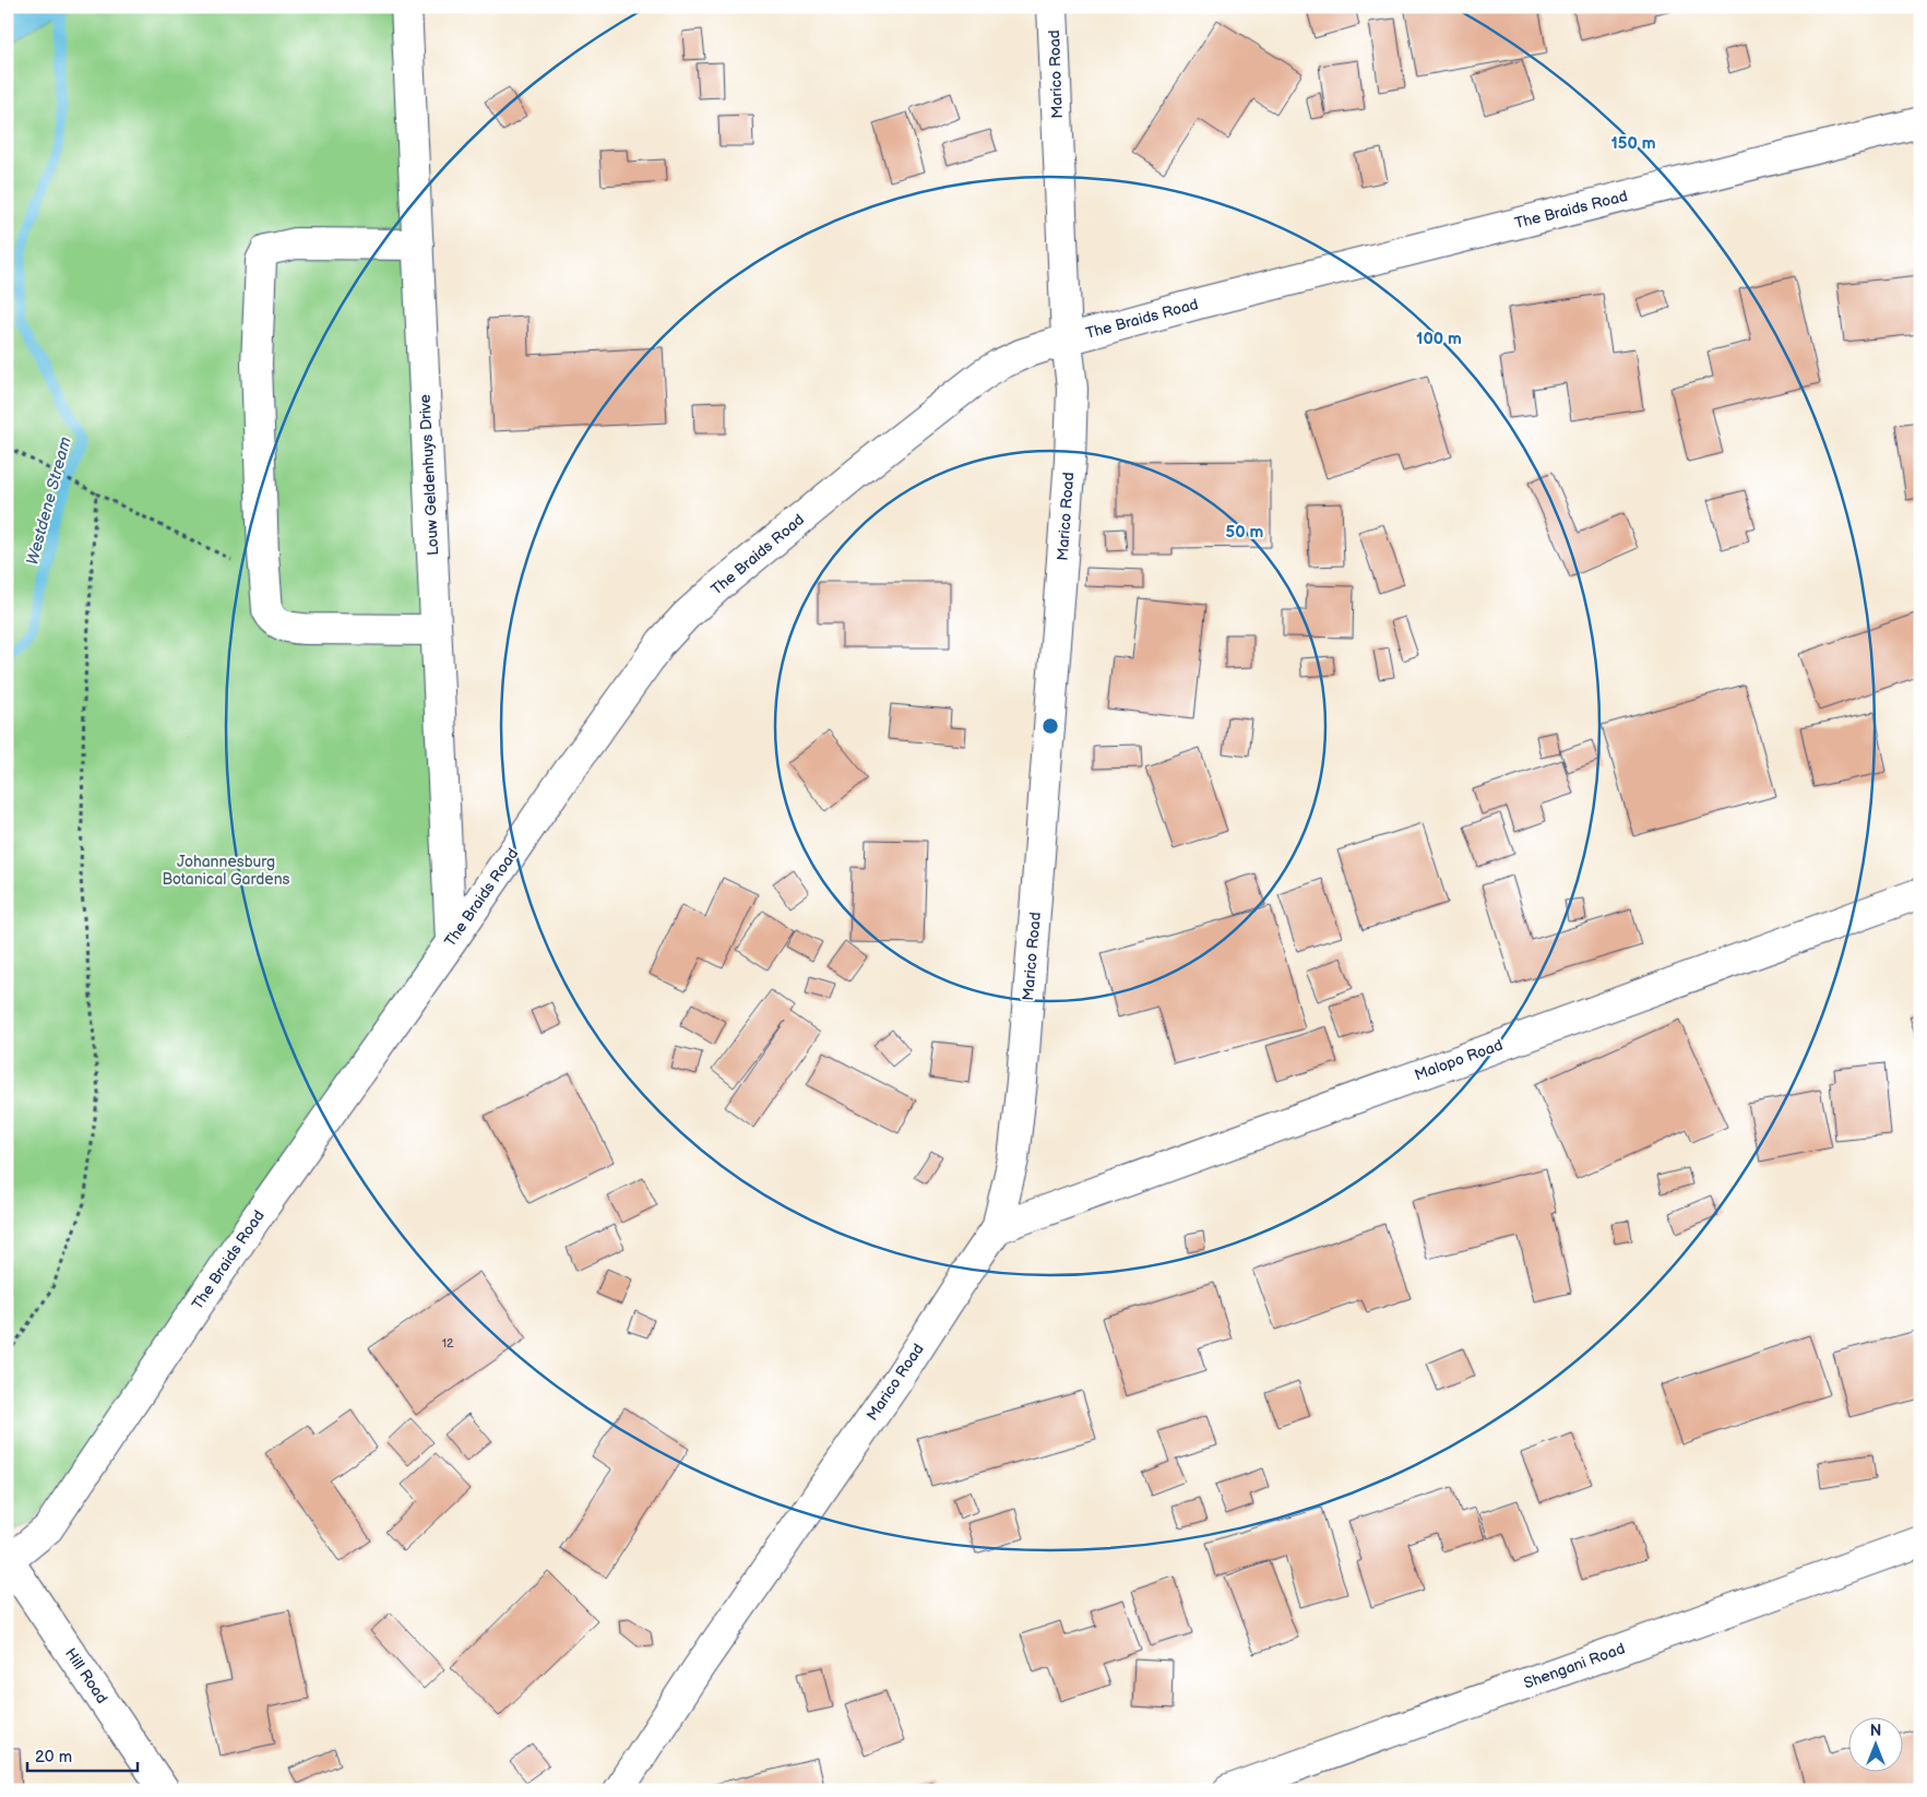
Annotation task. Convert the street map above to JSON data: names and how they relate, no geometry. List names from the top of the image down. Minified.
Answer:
{"streets":{"street":["Marico Road","The Braids Road","Louw Geldenhuys Drive","Malopo Road","Shengani Road","Hill Road"]},"crossings":[["Marico Road","The Braids Road"],["Marico Road","Malopo Road"],["The Braids Road","Louw Geldenhuys Drive"],["The Braids Road","Hill Road"]],"water":["Westdene Stream"],"parks":["Johannesburg Botanical Gardens"],"house_numbers":["12"],"scale_bar":"20 m","north":"top","rings":["150 m","100 m","50 m"]}
